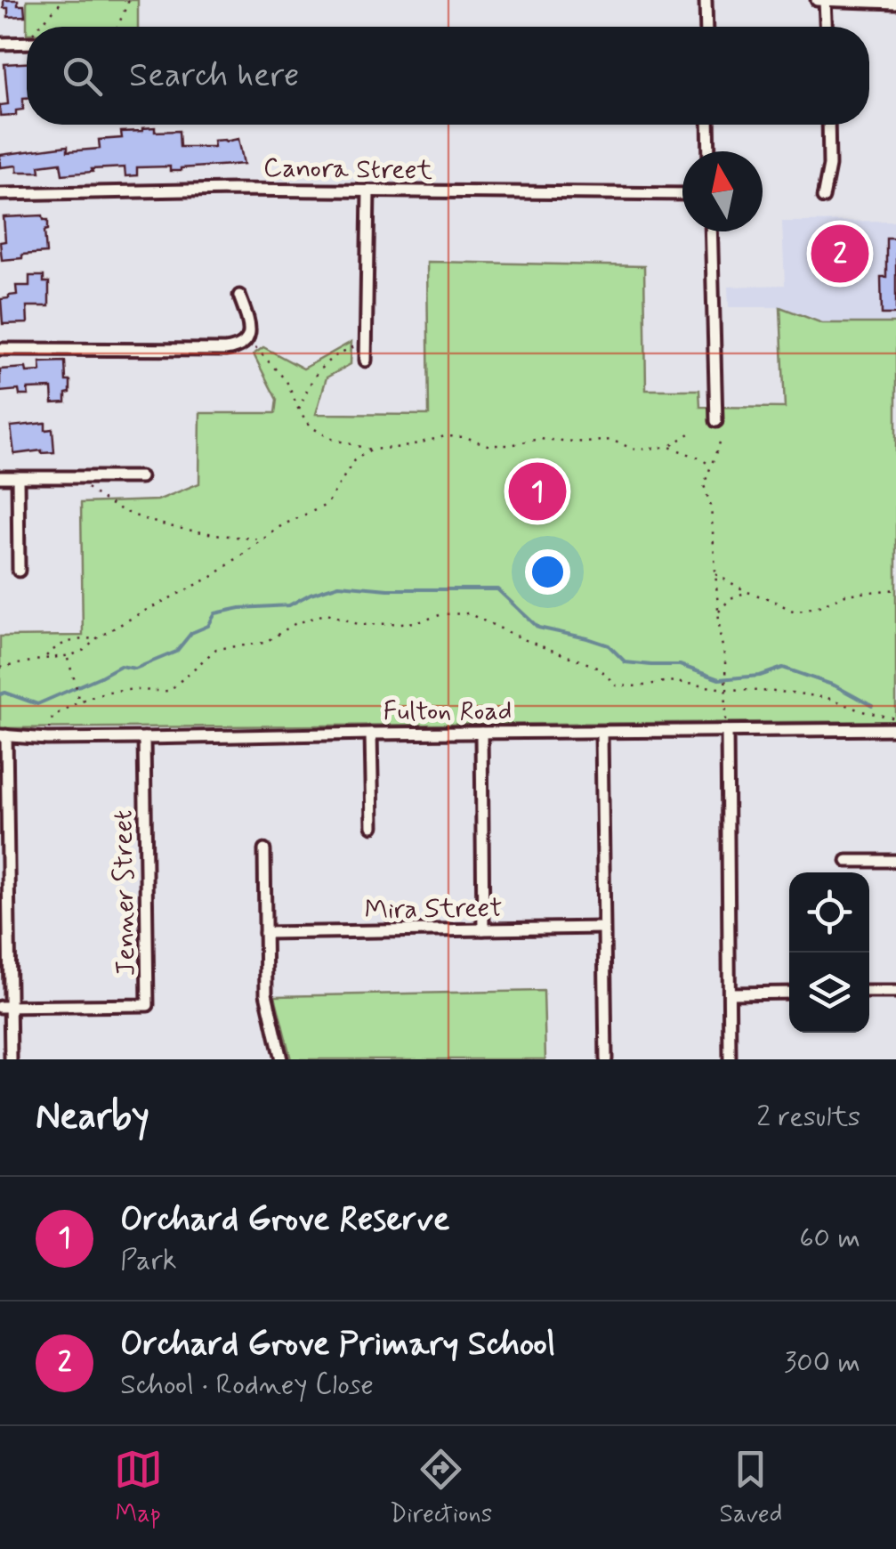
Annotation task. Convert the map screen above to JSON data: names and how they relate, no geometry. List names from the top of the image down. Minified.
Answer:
{"streets":{"street":["Canora Street","Fulton Road","Jenner Street","Mira Street"]},"crossings":[["Fulton Road","Jenner Street"]],"north":"top","page":{"search":"Search here","pins":["2","1"],"heading":["Nearby","2 results"],"list":[{"mark":"1","name":"Orchard Grove Reserve","note":"Park","value":"60 m"},{"mark":"2","name":"Orchard Grove Primary School","note":"School · Rodney Close","value":"300 m"}],"nav":["Map","Directions","Saved"]}}
